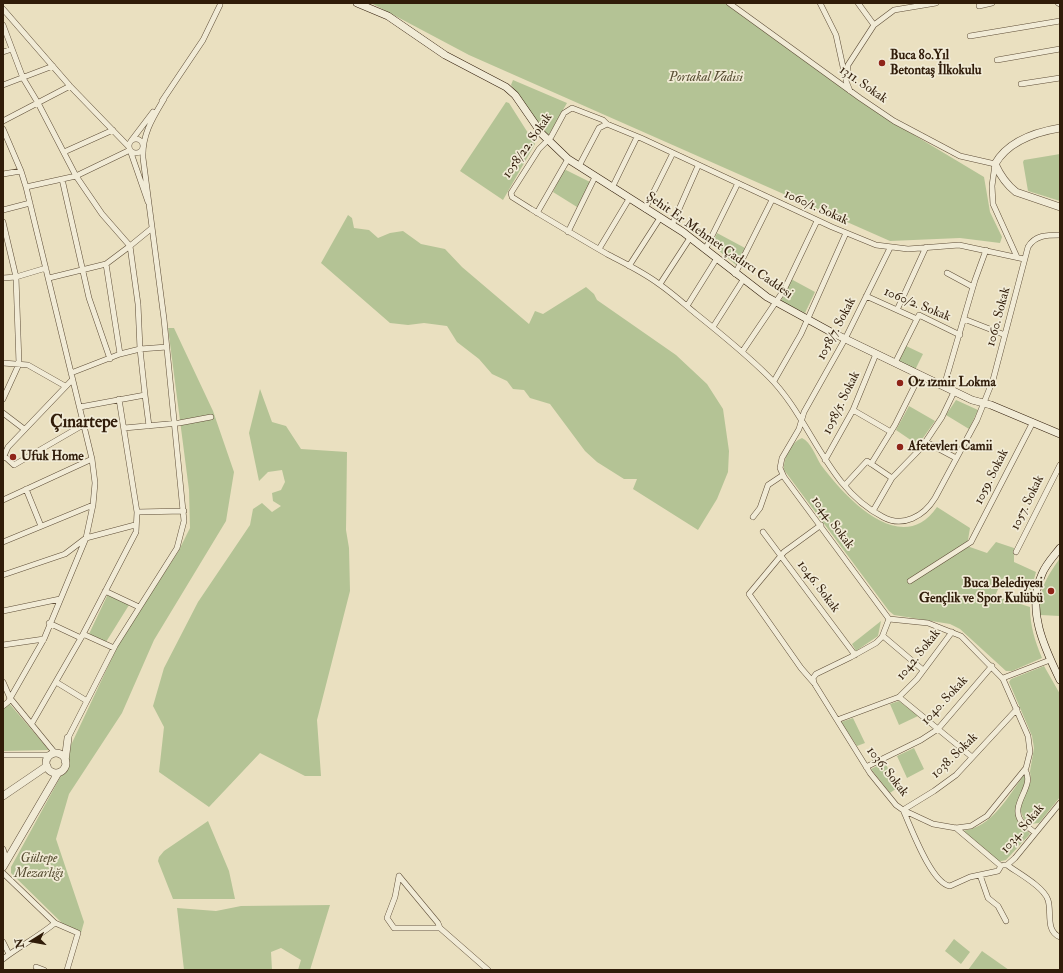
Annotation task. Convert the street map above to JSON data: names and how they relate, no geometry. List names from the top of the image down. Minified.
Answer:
{"streets":{"main road":["Şehit Er Mehmet Çadırcı Caddesi"],"street":["1311. Sokak","1058/22. Sokak","1060/1. Sokak","1060/2. Sokak","1060. Sokak","1058/7. Sokak","1058/5. Sokak","1059. Sokak","1057. Sokak","1044. Sokak","1046. Sokak","1042. Sokak","1040. Sokak","1038. Sokak","1036. Sokak","1034. Sokak"]},"crossings":[["1058/22. Sokak","1060/1. Sokak"],["1058/22. Sokak","Şehit Er Mehmet Çadırcı Caddesi"],["1058/22. Sokak","1060. Sokak"],["1060/1. Sokak","1060. Sokak"],["1060/1. Sokak","1058/7. Sokak"],["Şehit Er Mehmet Çadırcı Caddesi","1060. Sokak"],["Şehit Er Mehmet Çadırcı Caddesi","1058/7. Sokak"],["Şehit Er Mehmet Çadırcı Caddesi","1058/5. Sokak"],["Şehit Er Mehmet Çadırcı Caddesi","1059. Sokak"],["1060/2. Sokak","1060. Sokak"],["1060/2. Sokak","1058/7. Sokak"],["1060. Sokak","1058/7. Sokak"],["1060. Sokak","1058/5. Sokak"],["1044. Sokak","1036. Sokak"],["1046. Sokak","1036. Sokak"],["1042. Sokak","1036. Sokak"],["1040. Sokak","1036. Sokak"],["1038. Sokak","1036. Sokak"],["1038. Sokak","1034. Sokak"],["1036. Sokak","1034. Sokak"]],"districts":["Çınartepe"],"parks":["Portakal Vadisi","Gültepe Mezarlığı"],"places":["Buca 80.Yıl Betontaş İlkokulu","Oz ızmir Lokma","Afetevleri Camii","Ufuk Home","Buca Belediyesi Gençlik ve Spor Kulübü"],"north":"left"}
